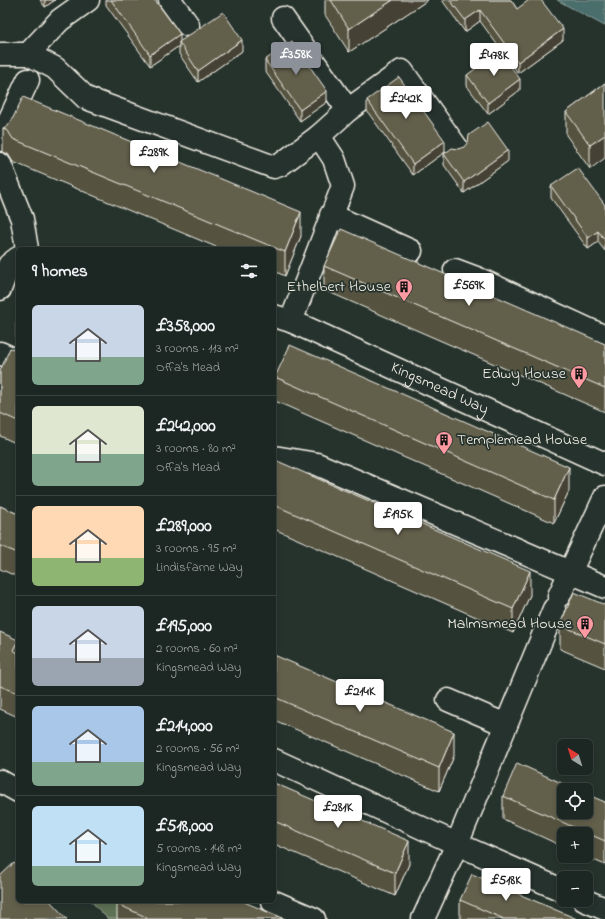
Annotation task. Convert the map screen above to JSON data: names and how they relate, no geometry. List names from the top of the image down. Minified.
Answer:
{"streets":{"street":["Kingsmead Way"]},"places":{"building":["Ethelbert House","Edwy House","Templemead House","Malmsmead House"]},"north":"top left","page":{"price":["£358K","£478K","£242K","£289K","£569K","£195K","£214K","£281K","£518K"],"heading":"9 homes","list":[{"name":"£358,000","note":"3 rooms · 113 m² · Offa's Mead"},{"name":"£242,000","note":"3 rooms · 80 m² · Offa's Mead"},{"name":"£289,000","note":"3 rooms · 95 m² · Lindisfarne Way"},{"name":"£195,000","note":"2 rooms · 60 m² · Kingsmead Way"},{"name":"£214,000","note":"2 rooms · 56 m² · Kingsmead Way"},{"name":"£518,000","note":"5 rooms · 148 m² · Kingsmead Way"}],"map_buttons":["+","−"]}}
